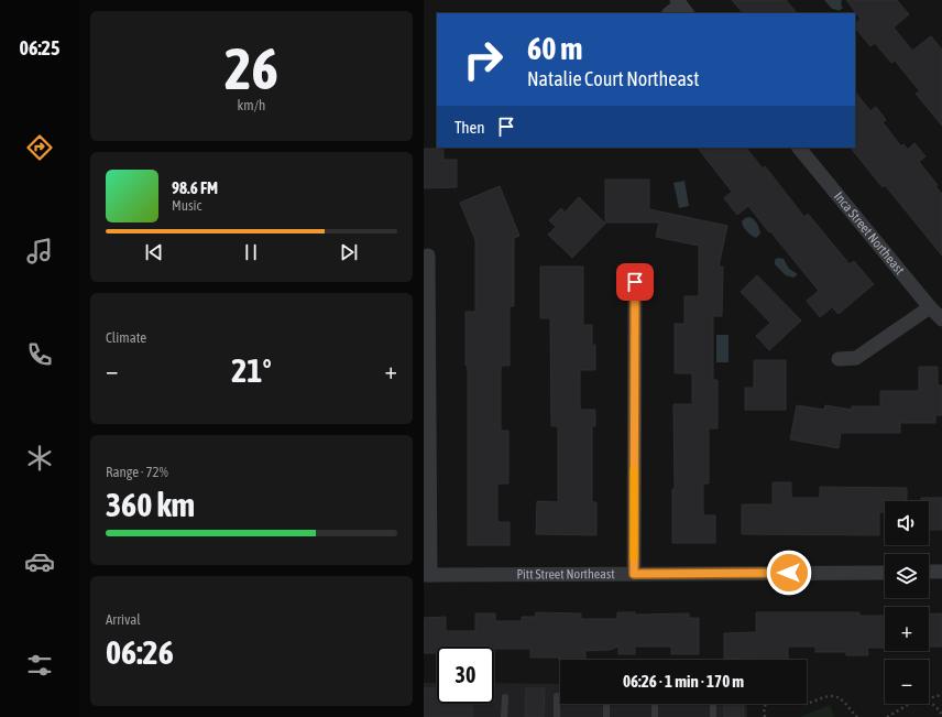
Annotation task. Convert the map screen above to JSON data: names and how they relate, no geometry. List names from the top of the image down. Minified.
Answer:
{"streets":{"street":["Inca Street Northeast","Pitt Street Northeast"]},"page":{"tabs":"06:25","tile":[["26","km/h"],"Climate",["Range · 72%","360 km"],["Arrival","06:26"]],"turn":["60 m","Natalie Court Northeast"],"then":"Then","song":["98.6 FM","Music"],"heat":["−","21°","+"],"map_buttons":["+","−"],"limit":"30","trip":"06:26 · 1 min · 170 m"}}
